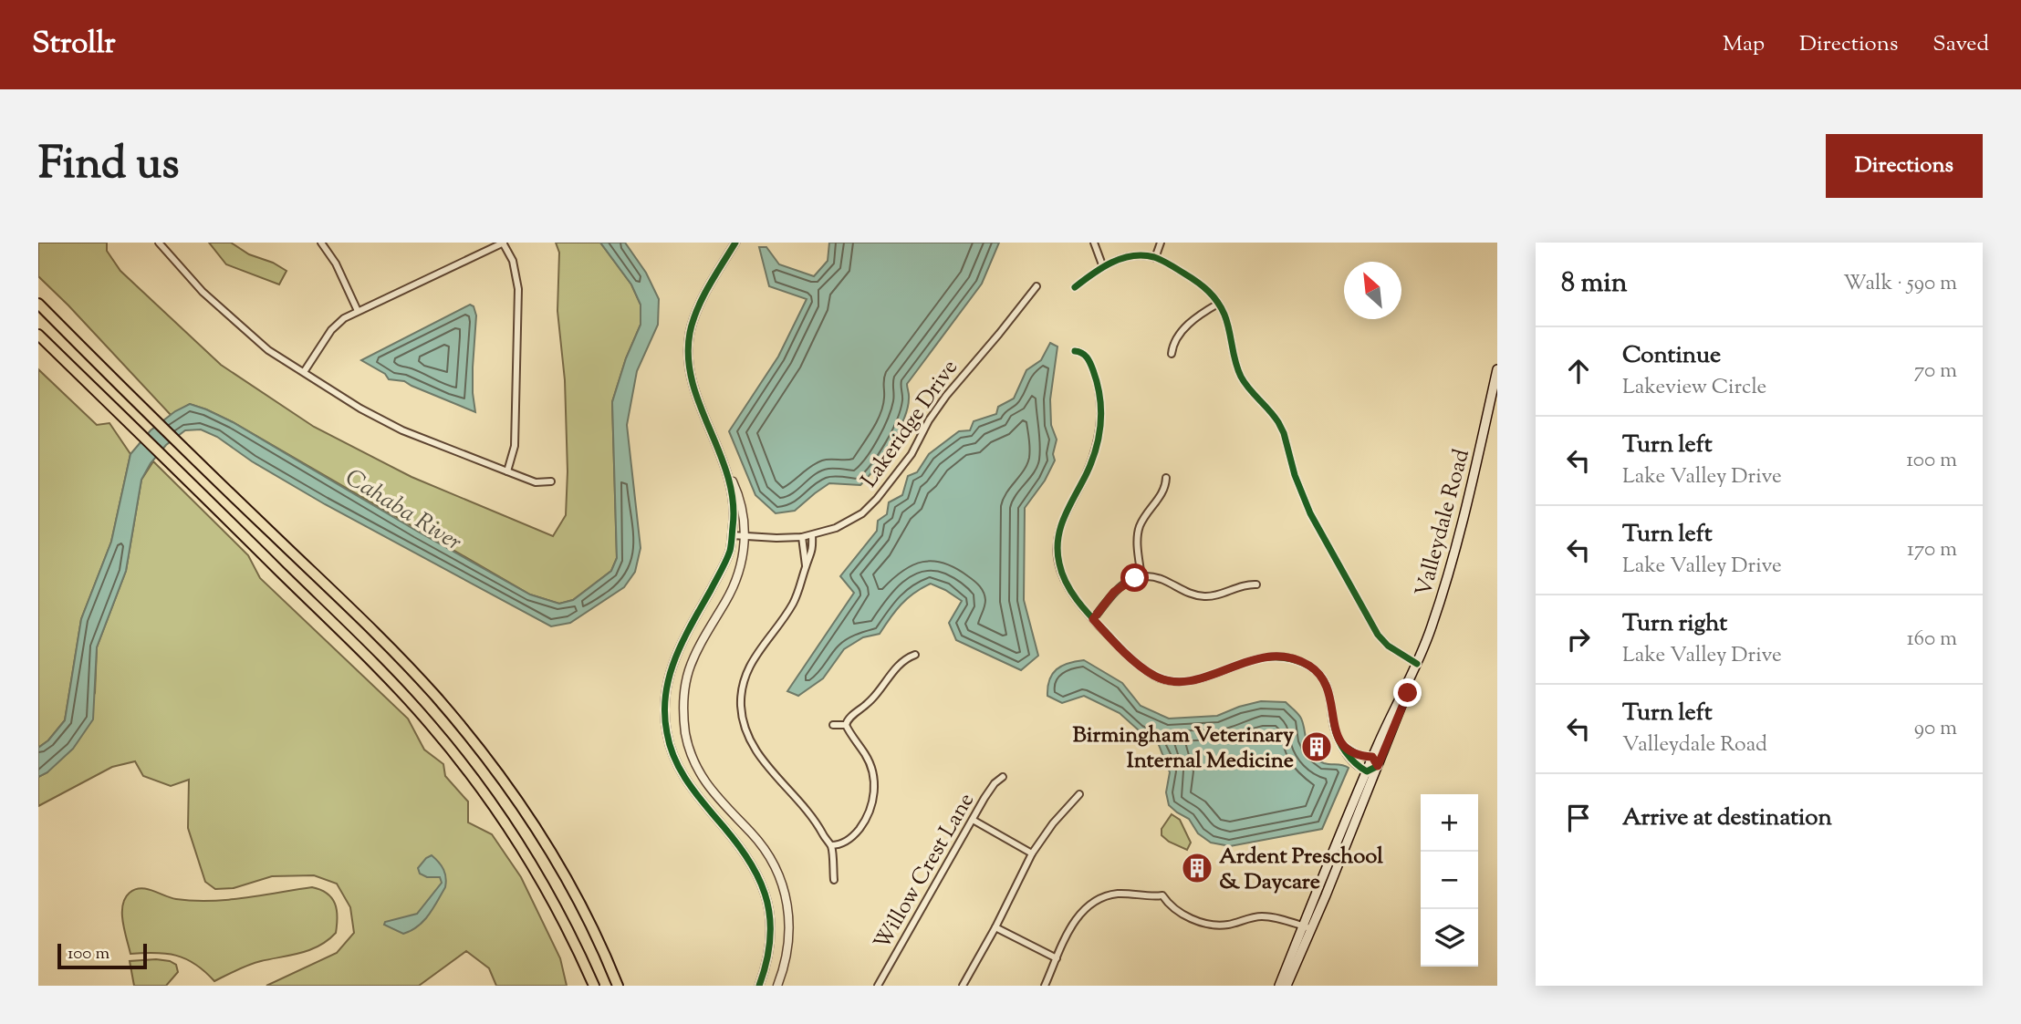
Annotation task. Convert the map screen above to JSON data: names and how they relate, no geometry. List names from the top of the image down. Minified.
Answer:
{"streets":{"main road":["Valleydale Road"],"street":["Lakeridge Drive","Willow Crest Lane"]},"water":["Cahaba River"],"places":{"building":["Birmingham Veterinary Internal Medicine","Ardent Preschool & Daycare"]},"scale_bar":"100 m","north":"top left","page":{"header":"Strollr","nav":["Map","Directions","Saved"],"title":"Find us","buttons":"Directions","heading":["8 min","Walk · 590 m"],"list":[["Continue","Lakeview Circle","70 m"],["Turn left","Lake Valley Drive","100 m"],["Turn left","Lake Valley Drive","170 m"],["Turn right","Lake Valley Drive","160 m"],["Turn left","Valleydale Road","90 m"],"Arrive at destination"],"map_buttons":["+","−"],"scale":"100 m"}}
